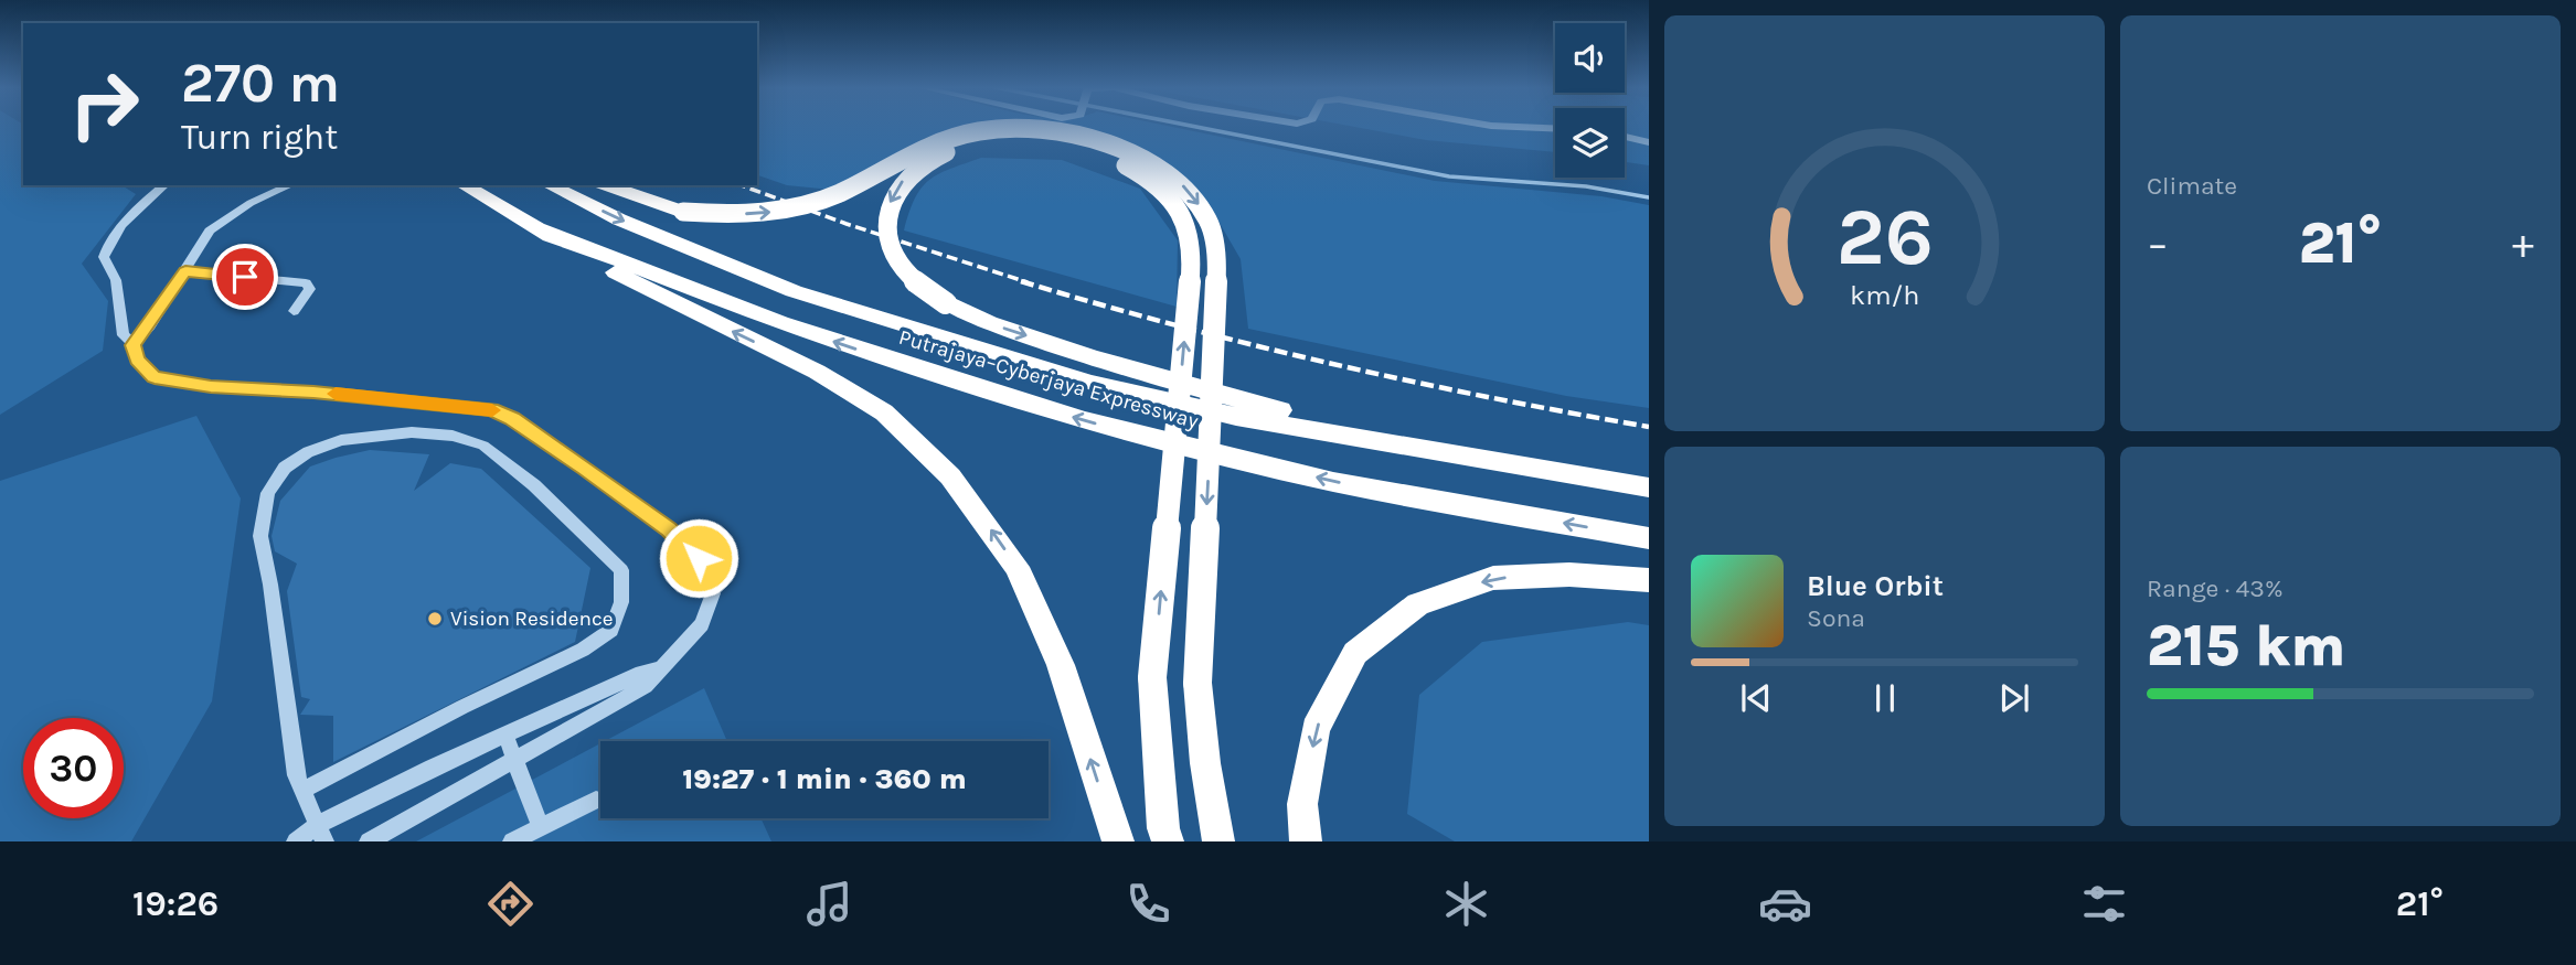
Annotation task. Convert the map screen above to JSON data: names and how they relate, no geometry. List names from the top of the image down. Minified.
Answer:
{"streets":{"highway":["Putrajaya–Cyberjaya Expressway"]},"places":["Vision Residence"],"page":{"tile":["Climate",["Range · 43%","215 km"]],"turn":["270 m","Turn right"],"heat":["−","21°","+"],"song":["Blue Orbit","Sona"],"limit":"30","trip":"19:27 · 1 min · 360 m","tabs":["19:26","21°"],"gauge":["26","km/h"]}}
